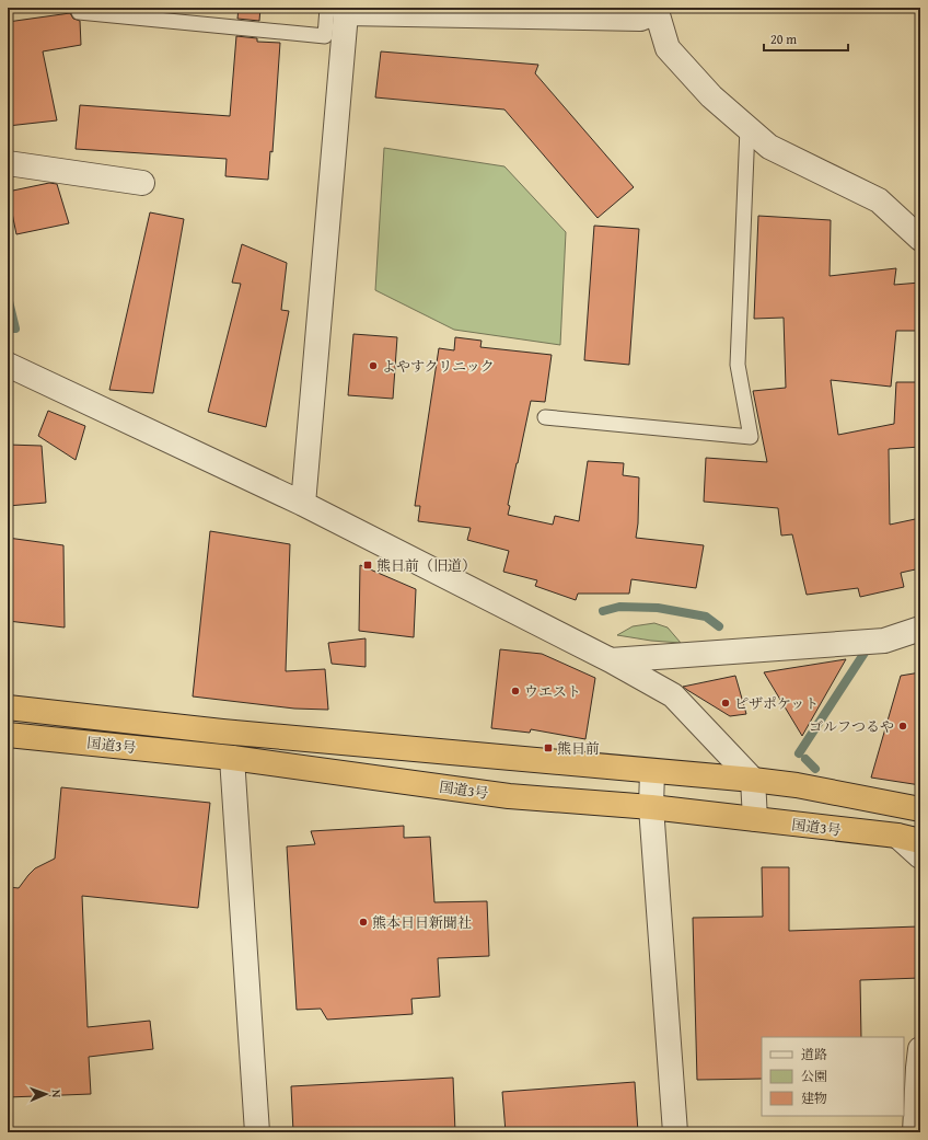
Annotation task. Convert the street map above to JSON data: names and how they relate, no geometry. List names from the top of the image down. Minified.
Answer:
{"streets":{"highway":["国道3号"]},"places":{"other":["よやすクリニック","ウエスト","ピザポケット","ゴルフつるや","熊本日日新聞社"],"transit":["熊日前（旧道）","熊日前"]},"legend":["道路","公園","建物"],"scale_bar":"20 m","north":"right"}
